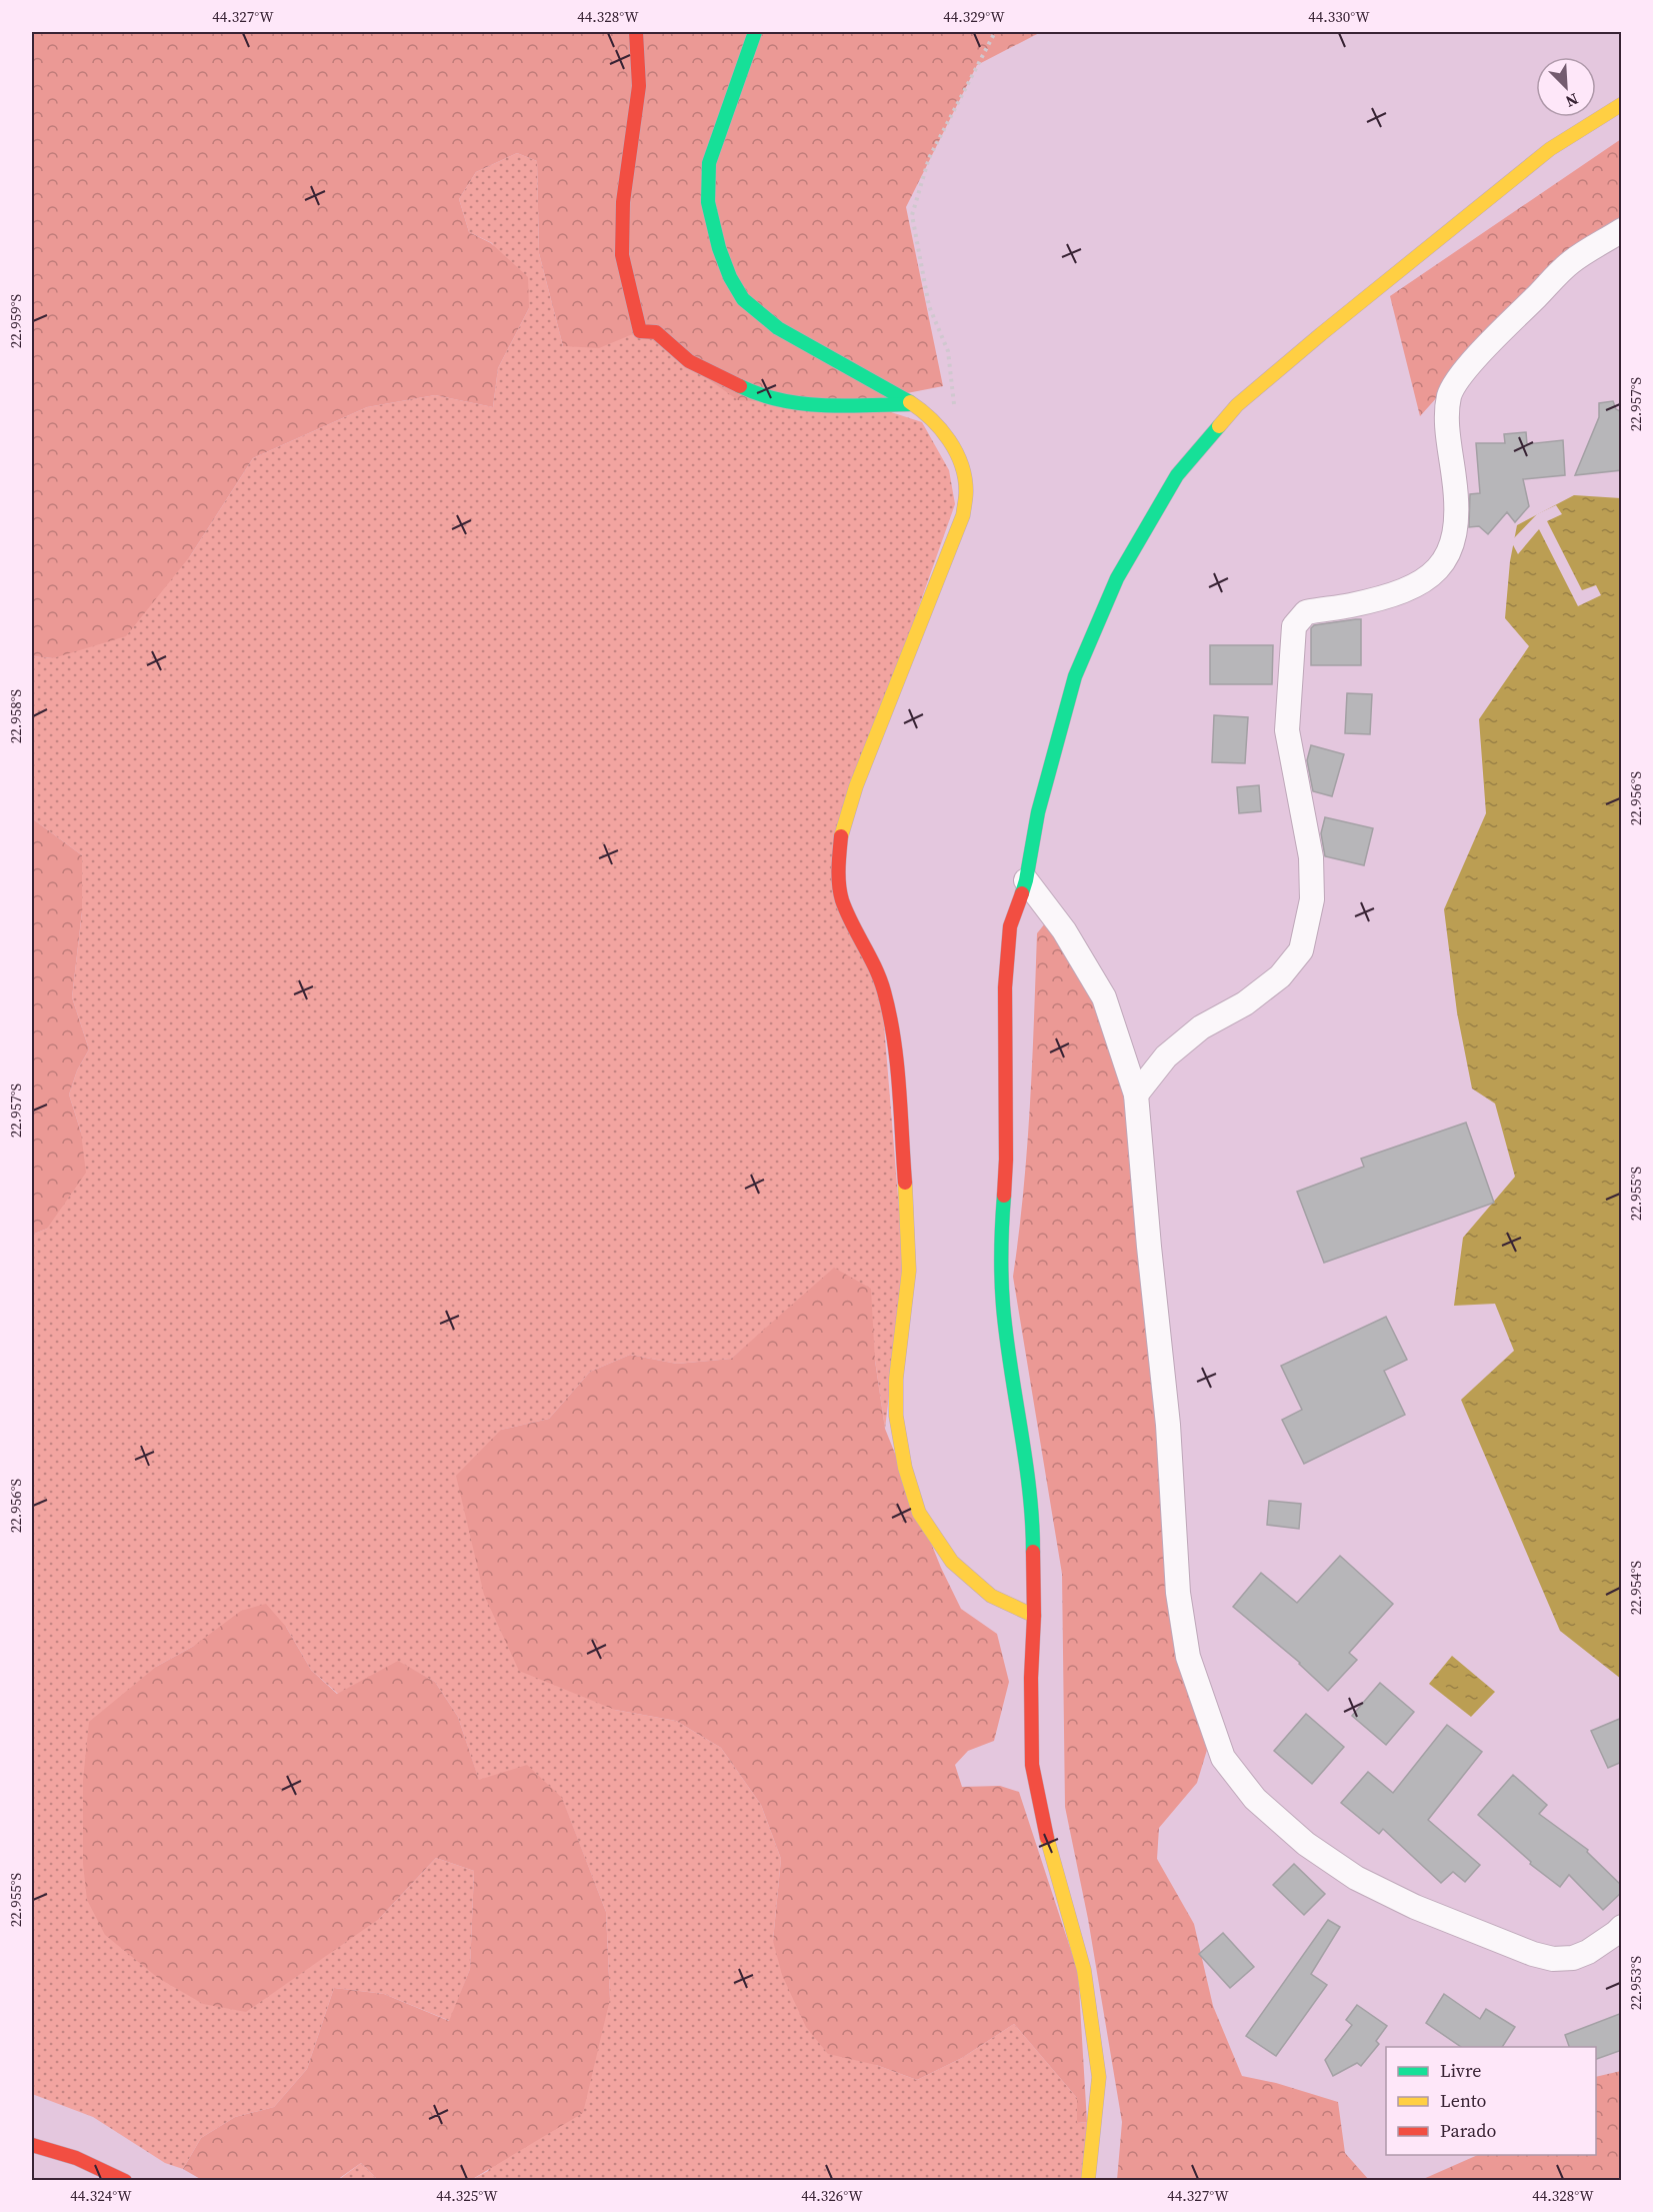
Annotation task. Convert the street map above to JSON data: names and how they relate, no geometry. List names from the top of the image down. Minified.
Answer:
{"legend":["Livre","Lento","Parado"],"north":"bottom right","coordinates":["44.327°W","44.328°W","44.329°W","44.330°W","22.959°S","22.957°S","22.958°S","22.956°S","22.955°S","22.954°S","22.953°S","44.324°W","44.325°W","44.326°W"]}
